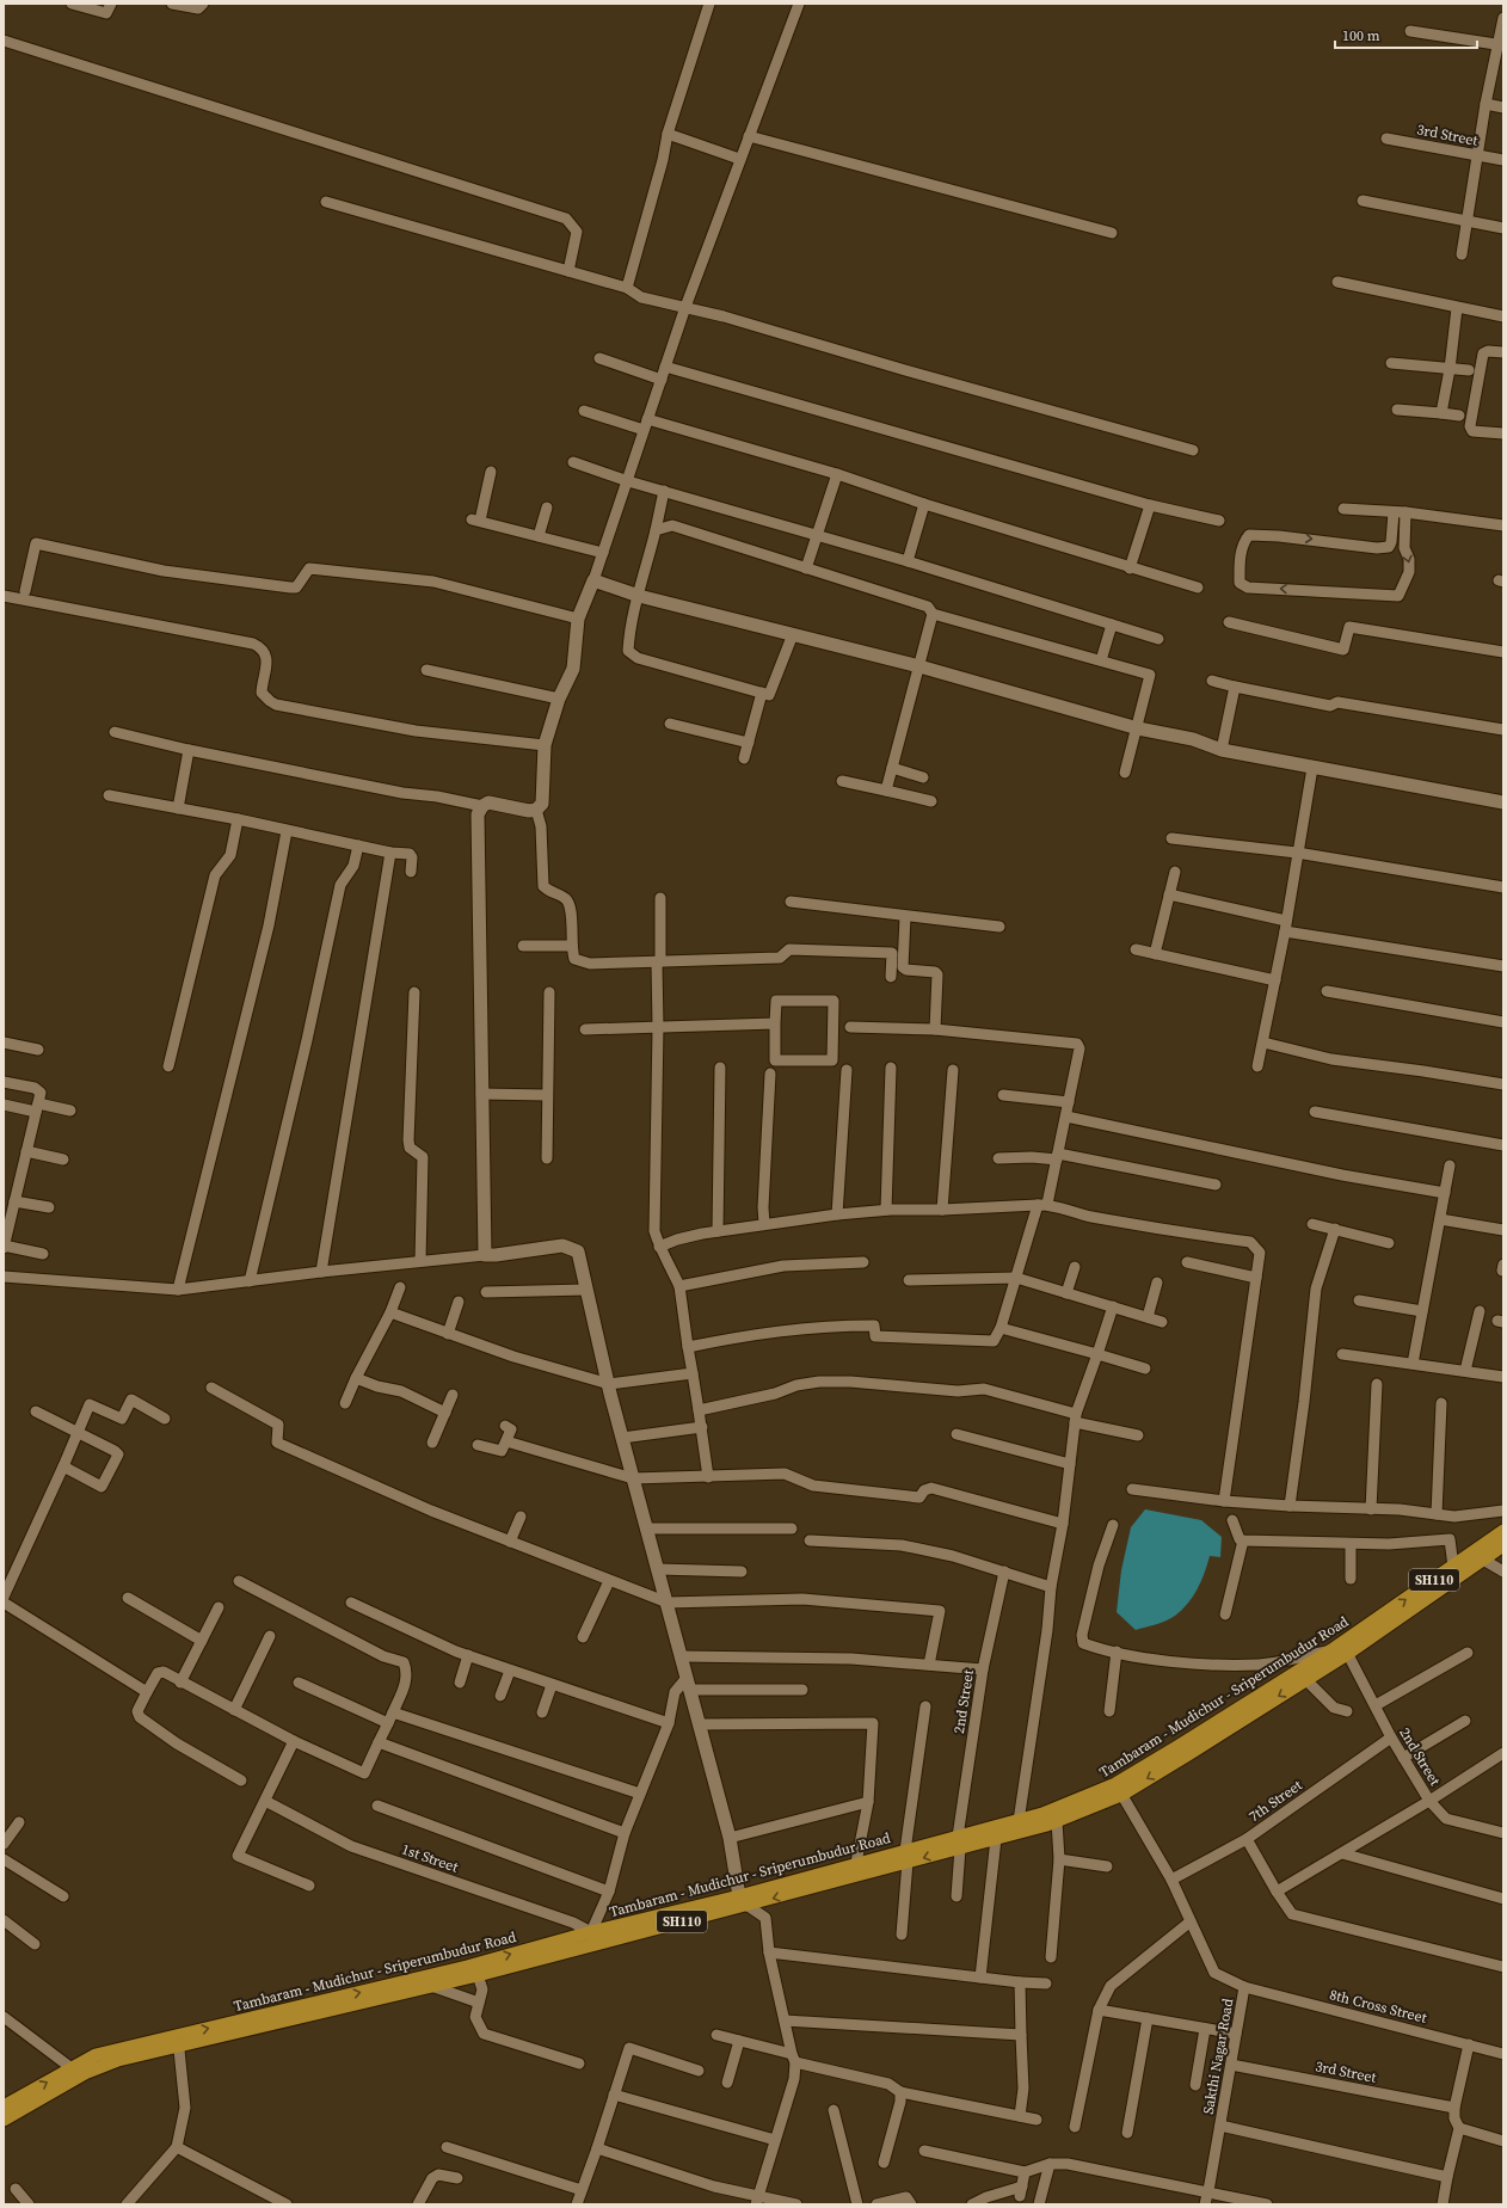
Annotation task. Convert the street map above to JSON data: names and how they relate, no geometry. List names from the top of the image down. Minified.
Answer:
{"streets":{"main road":["SH110","Tambaram - Mudichur - Sriperumbudur Road"],"street":["3rd Street","2nd Street","7th Street","1st Street","8th Cross Street","Sakthi Nagar Road"]},"crossings":[["3rd Street","Sakthi Nagar Road"],["Tambaram - Mudichur - Sriperumbudur Road","2nd Street"],["Tambaram - Mudichur - Sriperumbudur Road","1st Street"],["Tambaram - Mudichur - Sriperumbudur Road","Sakthi Nagar Road"],["2nd Street","7th Street"],["7th Street","Sakthi Nagar Road"],["8th Cross Street","Sakthi Nagar Road"]],"scale_bar":"100 m"}
